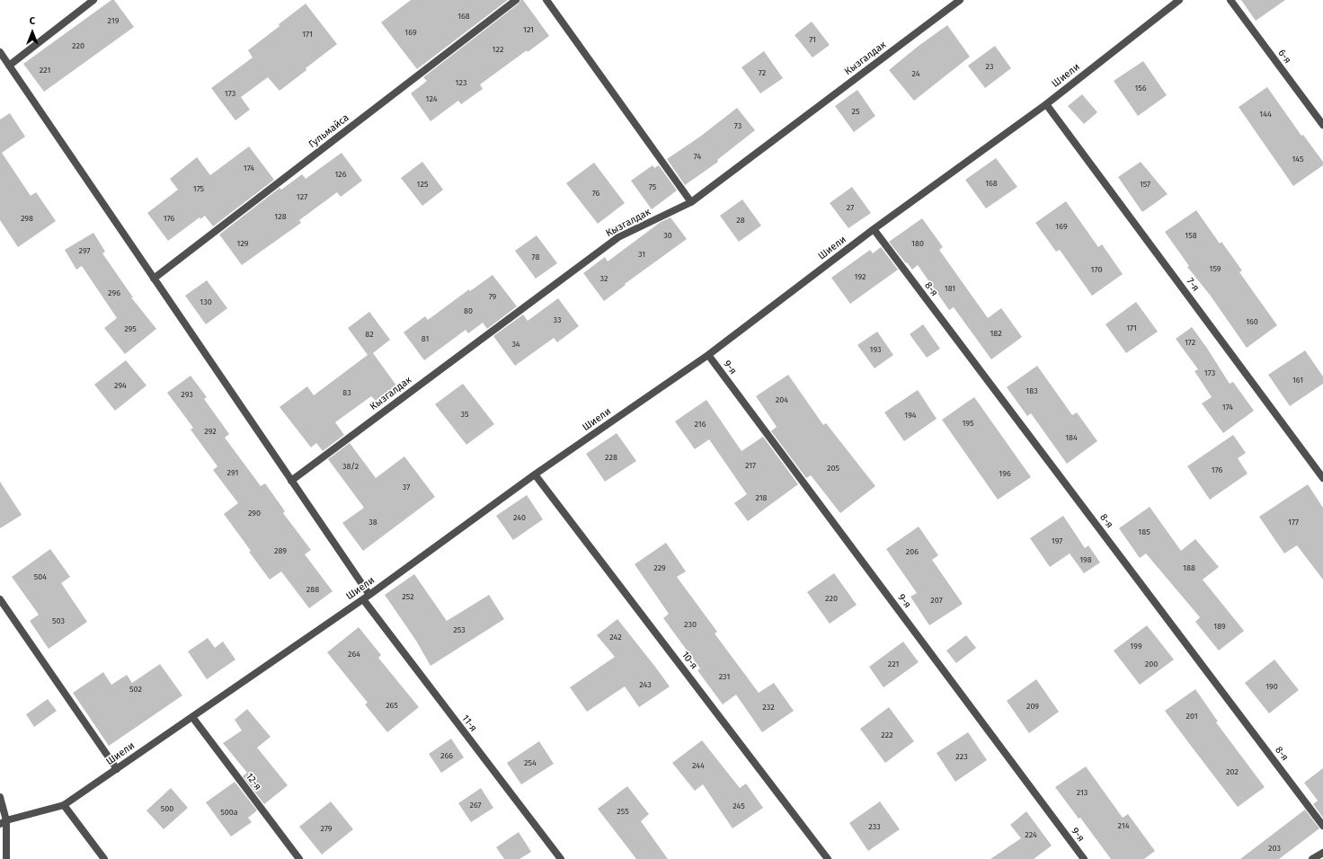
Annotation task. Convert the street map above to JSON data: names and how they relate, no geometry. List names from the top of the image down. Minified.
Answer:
{"streets":{"street":["6-я","Кызгалдак","Шиели","Гульмайса","7-я","8-я","9-я","10-я","11-я","12-я"]},"crossings":[["Кызгалдак","11-я"],["Шиели","7-я"],["Шиели","8-я"],["Шиели","9-я"],["Шиели","10-я"],["Шиели","11-я"],["Шиели","12-я"],["Гульмайса","11-я"]],"house_numbers":["168","219","121","169","171","71","220","122","23","221","72","24","123","156","173","124","25","144","73","74","145","174","126","168","125","157","75","175","76","127","27","128","298","176","28","169","30","158","129","180","297","31","78","159","170","192","32","181","296","79","130","80","33","160","171","295","182","82","81","172","34","193","173","161","294","183","83","293","204","174","35","194","195","216","292","184","228","217","38/2","205","176","291","196","37","218","290","240","38","177","185","197","289","206","198","229","188","504","288","252","220","207","503","230","189","253","242","199","264","221","200","231","243","190","502","265","209","232","201","222","266","223","254","244","202","213","267","245","500","255","500а","214","233","279","224","203"],"north":"top"}
